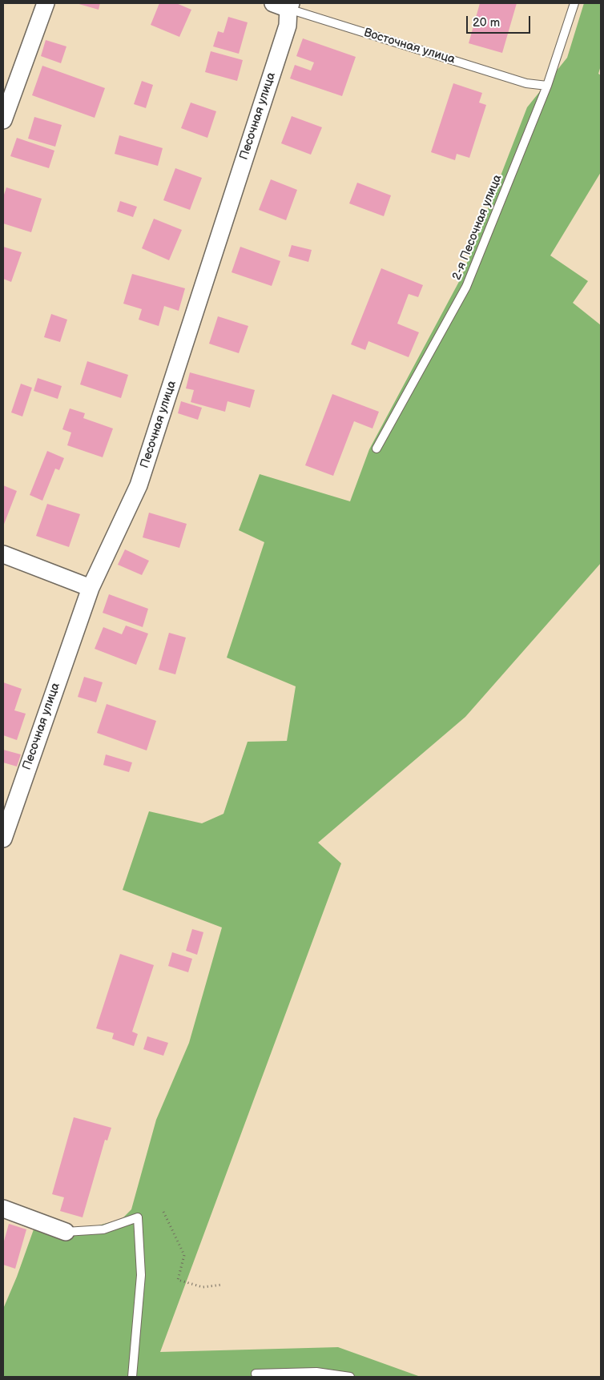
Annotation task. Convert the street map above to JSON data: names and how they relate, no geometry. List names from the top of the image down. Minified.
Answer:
{"streets":{"street":["Песочная улица"],"lane":["Восточная улица","2-я Песочная улица"]},"crossings":[["Восточная улица","Песочная улица"],["Восточная улица","2-я Песочная улица"]],"scale_bar":"20 m"}
